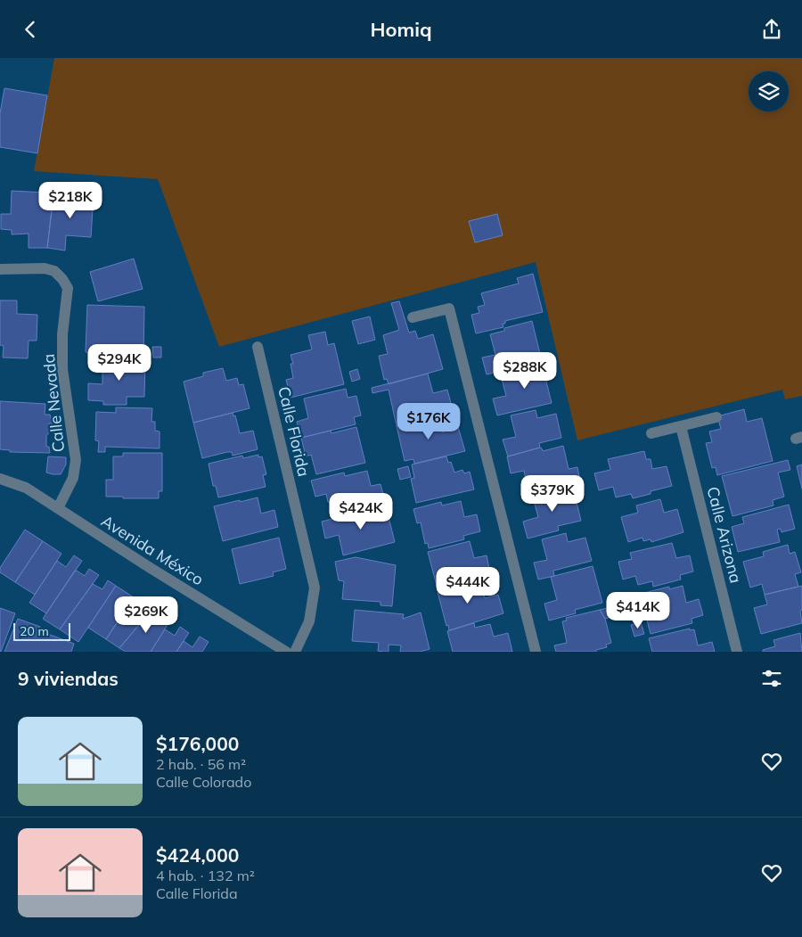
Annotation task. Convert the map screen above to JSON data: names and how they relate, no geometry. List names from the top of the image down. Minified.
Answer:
{"streets":{"street":["Calle Nevada","Calle Florida","Calle Arizona","Avenida México"]},"crossings":[["Calle Nevada","Avenida México"]],"scale_bar":"20 m","page":{"header":"Homiq","price":["$218K","$294K","$288K","$176K","$379K","$424K","$444K","$414K","$269K"],"scale":"20 m","heading":"9 viviendas","list":[{"name":"$176,000","note":"2 hab. · 56 m² · Calle Colorado"},{"name":"$424,000","note":"4 hab. · 132 m² · Calle Florida"}]}}
